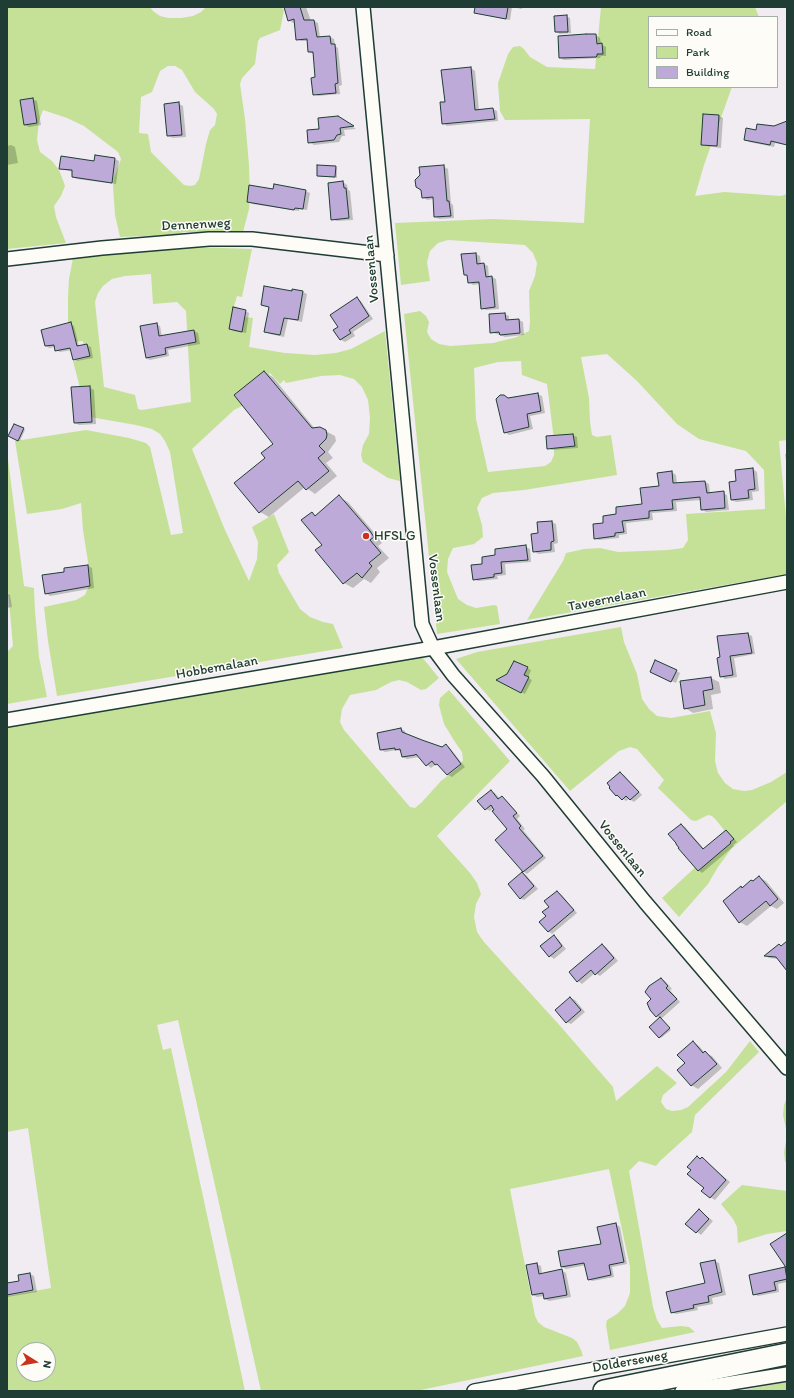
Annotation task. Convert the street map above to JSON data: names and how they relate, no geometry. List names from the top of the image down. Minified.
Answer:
{"streets":{"main road":["Dolderseweg"],"street":["Dennenweg","Vossenlaan","Taveernelaan","Hobbemalaan"]},"crossings":[["Dennenweg","Vossenlaan"],["Vossenlaan","Taveernelaan"],["Vossenlaan","Hobbemalaan"],["Taveernelaan","Hobbemalaan"]],"places":["HFSLG"],"legend":["Road","Park","Building"],"north":"right"}
